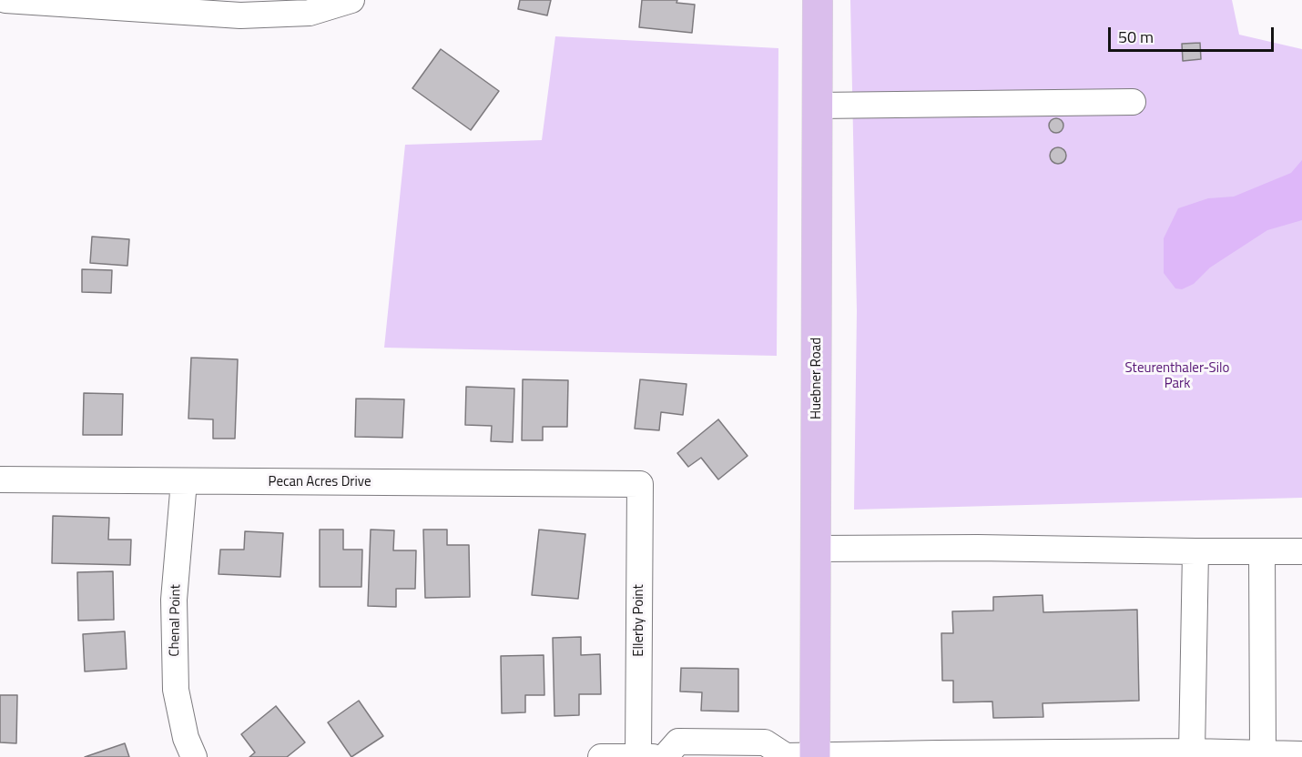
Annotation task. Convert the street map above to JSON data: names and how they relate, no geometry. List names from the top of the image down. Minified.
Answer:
{"streets":{"main road":["Huebner Road"],"street":["Pecan Acres Drive","Chenal Point","Ellerby Point"]},"crossings":[["Pecan Acres Drive","Chenal Point"],["Pecan Acres Drive","Ellerby Point"]],"parks":["Steurenthaler-Silo Park"],"scale_bar":"50 m"}
